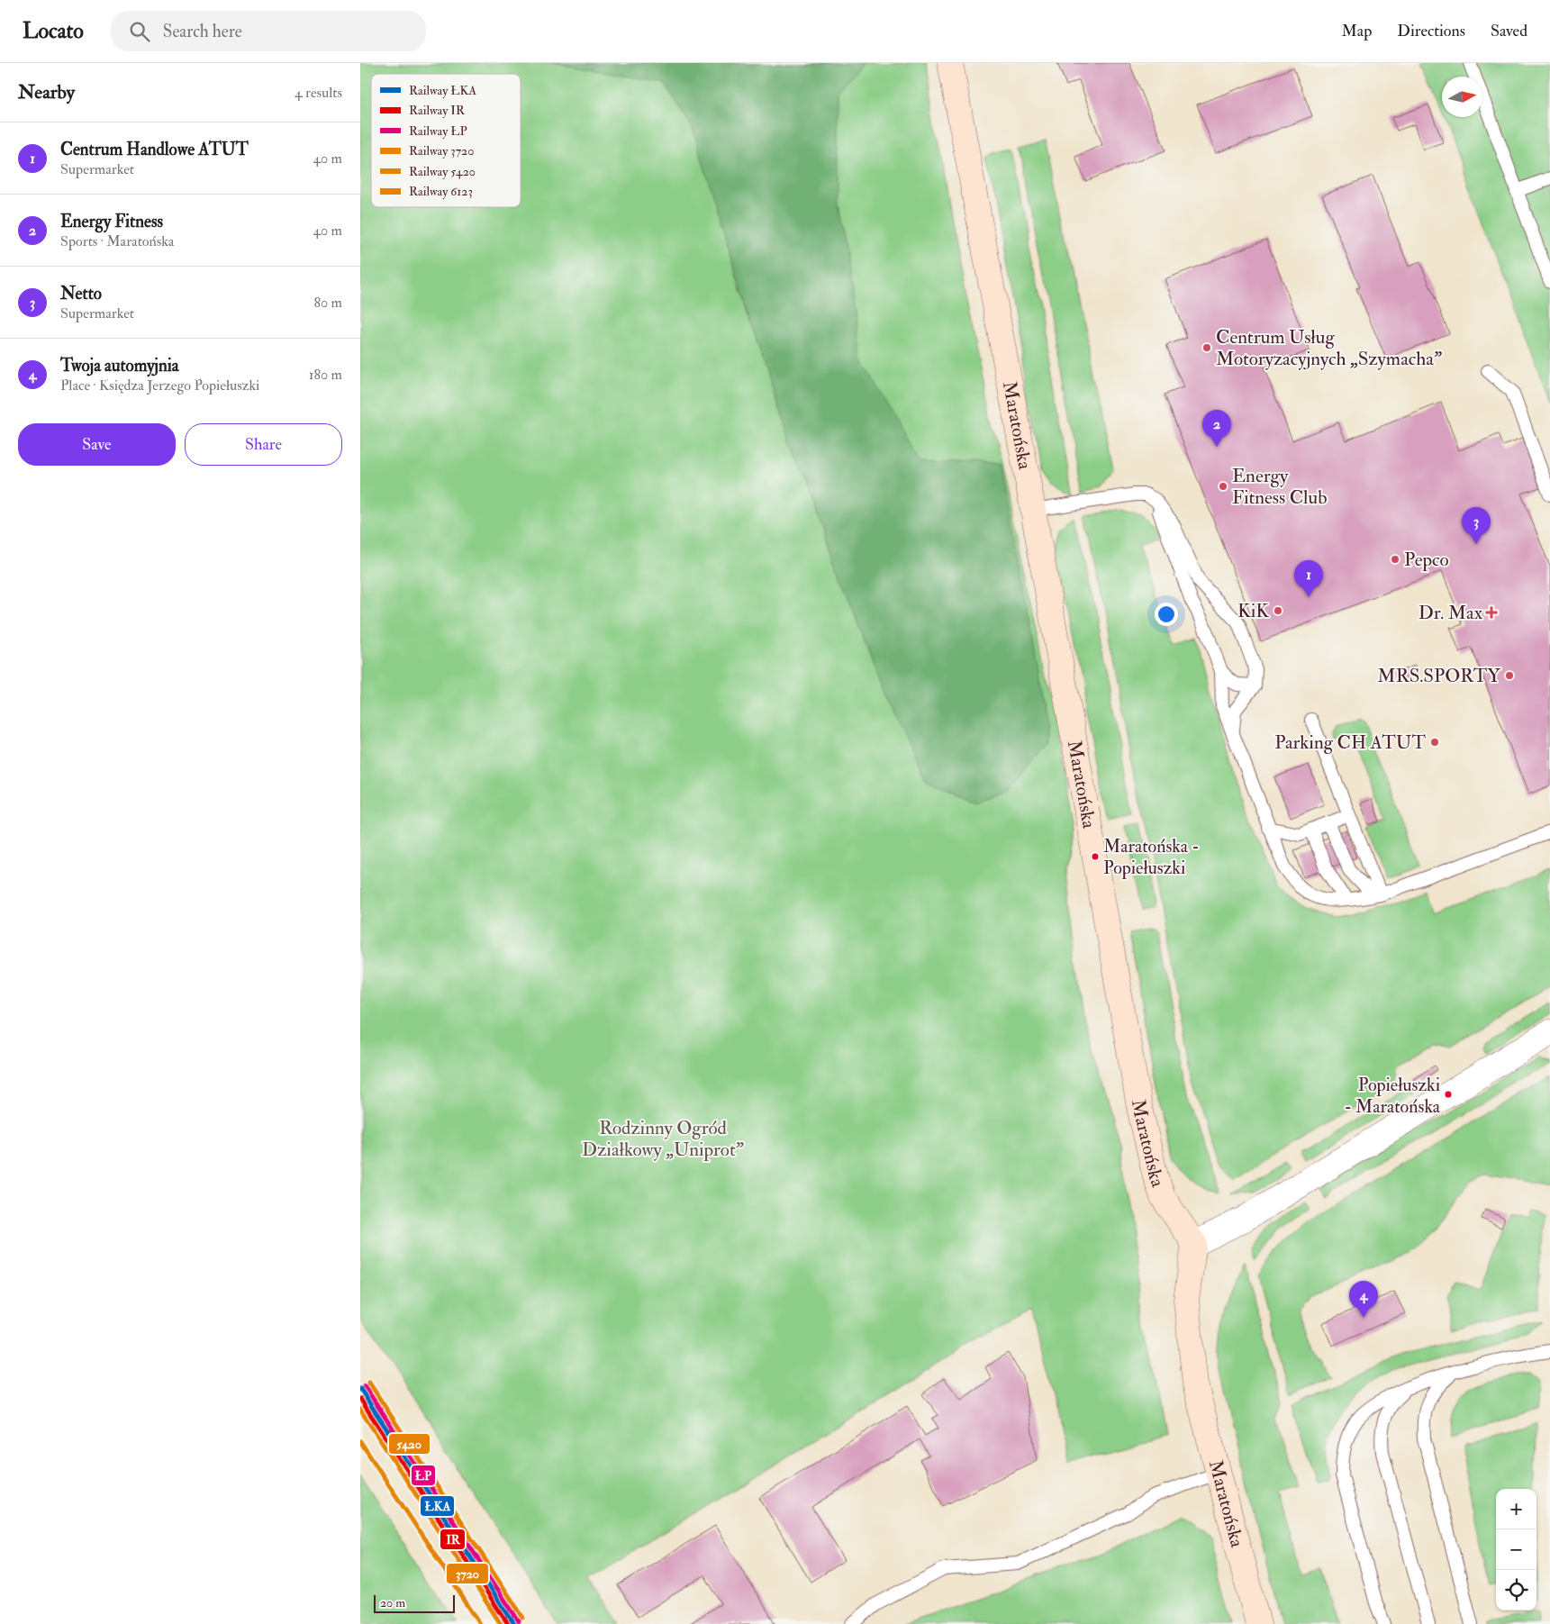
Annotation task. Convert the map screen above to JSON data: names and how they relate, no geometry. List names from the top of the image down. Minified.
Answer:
{"streets":{"main road":["Maratońska"]},"parks":["Rodzinny Ogród Działkowy „Uniprot”"],"places":{"other":["Centrum Usług Motoryzacyjnych „Szymacha”","Energy Fitness Club","Pepco","KiK","MRS.SPORTY","Parking CH ATUT","Maratońska - Popiełuszki","Popiełuszki - Maratońska"],"health":["Dr. Max"]},"lines":["rail line 5420","rail line ŁP","rail line ŁKA","rail line IR","rail line 3720","rail line 6123"],"legend":["Railway ŁKA","Railway IR","Railway ŁP","Railway 3720","Railway 5420","Railway 6123"],"scale_bar":"20 m","north":"right","page":{"header":"Locato","search":"Search here","nav":["Map","Directions","Saved"],"heading":["Nearby","4 results"],"list":[{"mark":"1","name":"Centrum Handlowe ATUT","note":"Supermarket","value":"40 m"},{"mark":"2","name":"Energy Fitness","note":"Sports · Maratońska","value":"40 m"},{"mark":"3","name":"Netto","note":"Supermarket","value":"80 m"},{"mark":"4","name":"Twoja automyjnia","note":"Place · Księdza Jerzego Popiełuszki","value":"180 m"}],"buttons":["Save","Share"],"pins":["2","3","1","4"],"map_buttons":["+","−"],"scale":"20 m"}}
